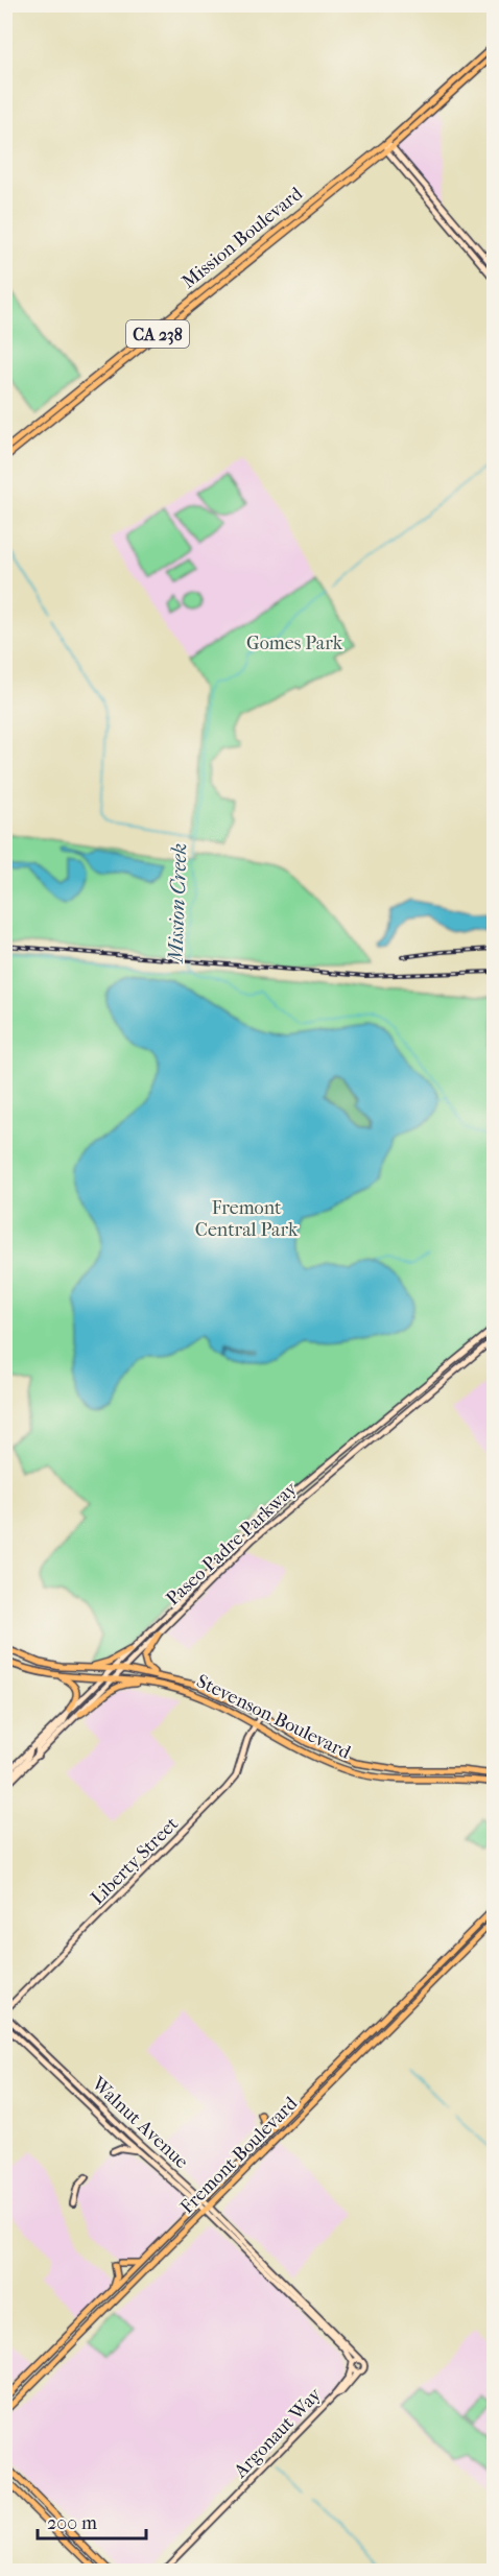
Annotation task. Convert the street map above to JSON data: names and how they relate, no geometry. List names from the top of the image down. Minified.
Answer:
{"streets":{"main road":["Mission Boulevard","CA 238","Paseo Padre Parkway","Stevenson Boulevard","Liberty Street","Walnut Avenue","Fremont Boulevard","Argonaut Way"]},"crossings":[["Paseo Padre Parkway","Stevenson Boulevard"],["Stevenson Boulevard","Liberty Street"],["Liberty Street","Walnut Avenue"],["Walnut Avenue","Fremont Boulevard"],["Walnut Avenue","Argonaut Way"]],"water":["Mission Creek"],"parks":["Gomes Park","Fremont Central Park"],"scale_bar":"200 m"}
